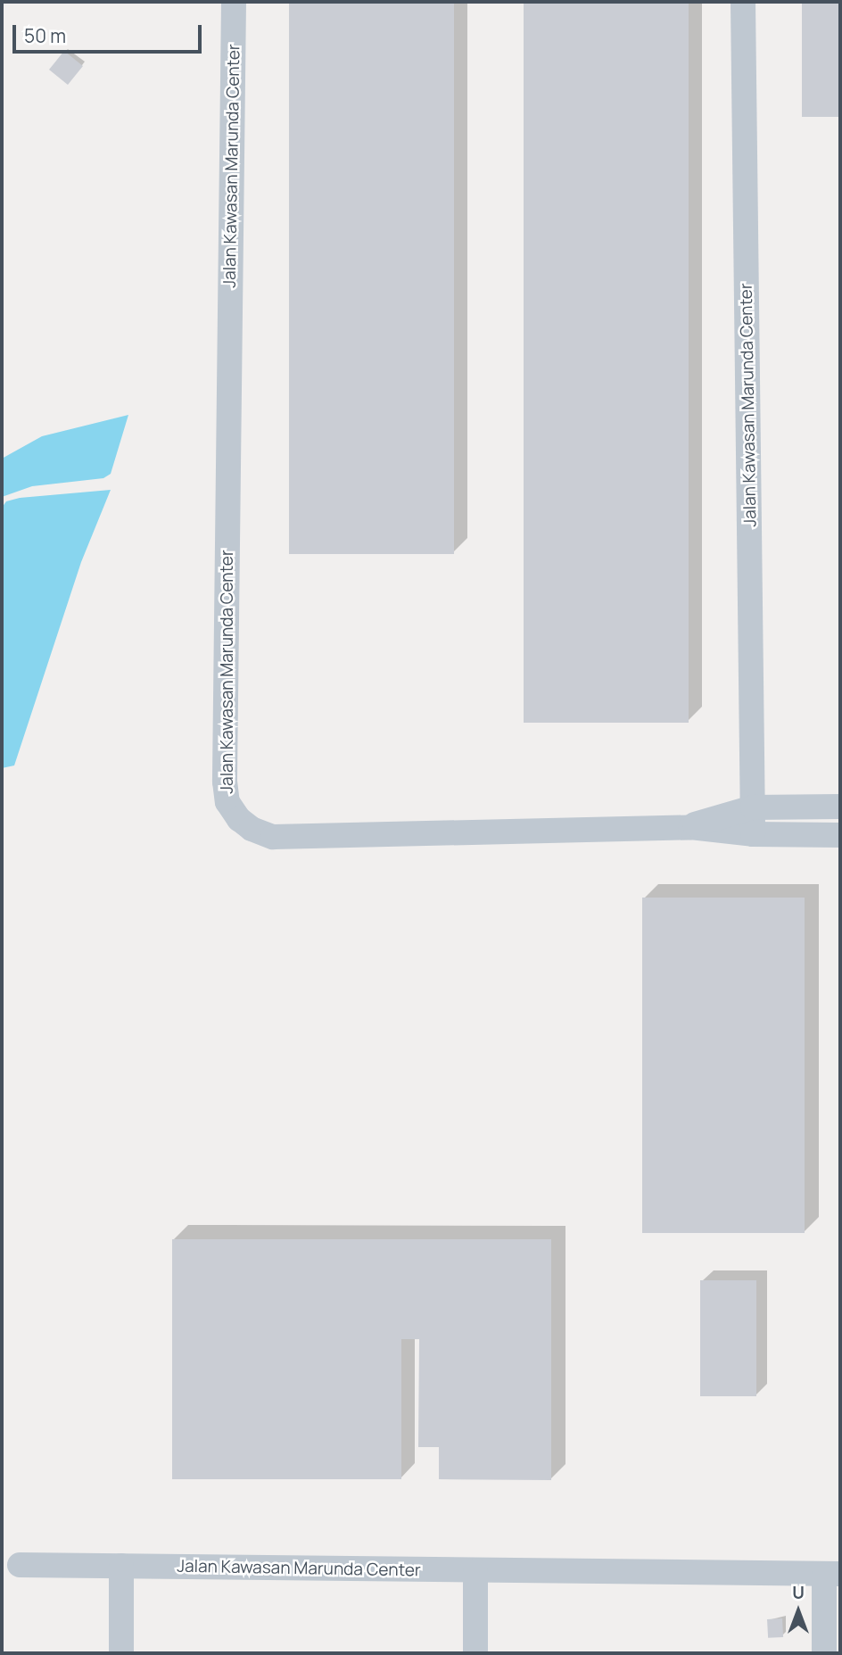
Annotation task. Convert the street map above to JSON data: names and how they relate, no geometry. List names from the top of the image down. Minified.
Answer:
{"streets":{"lane":["Jalan Kawasan Marunda Center"]},"scale_bar":"50 m","north":"top"}
